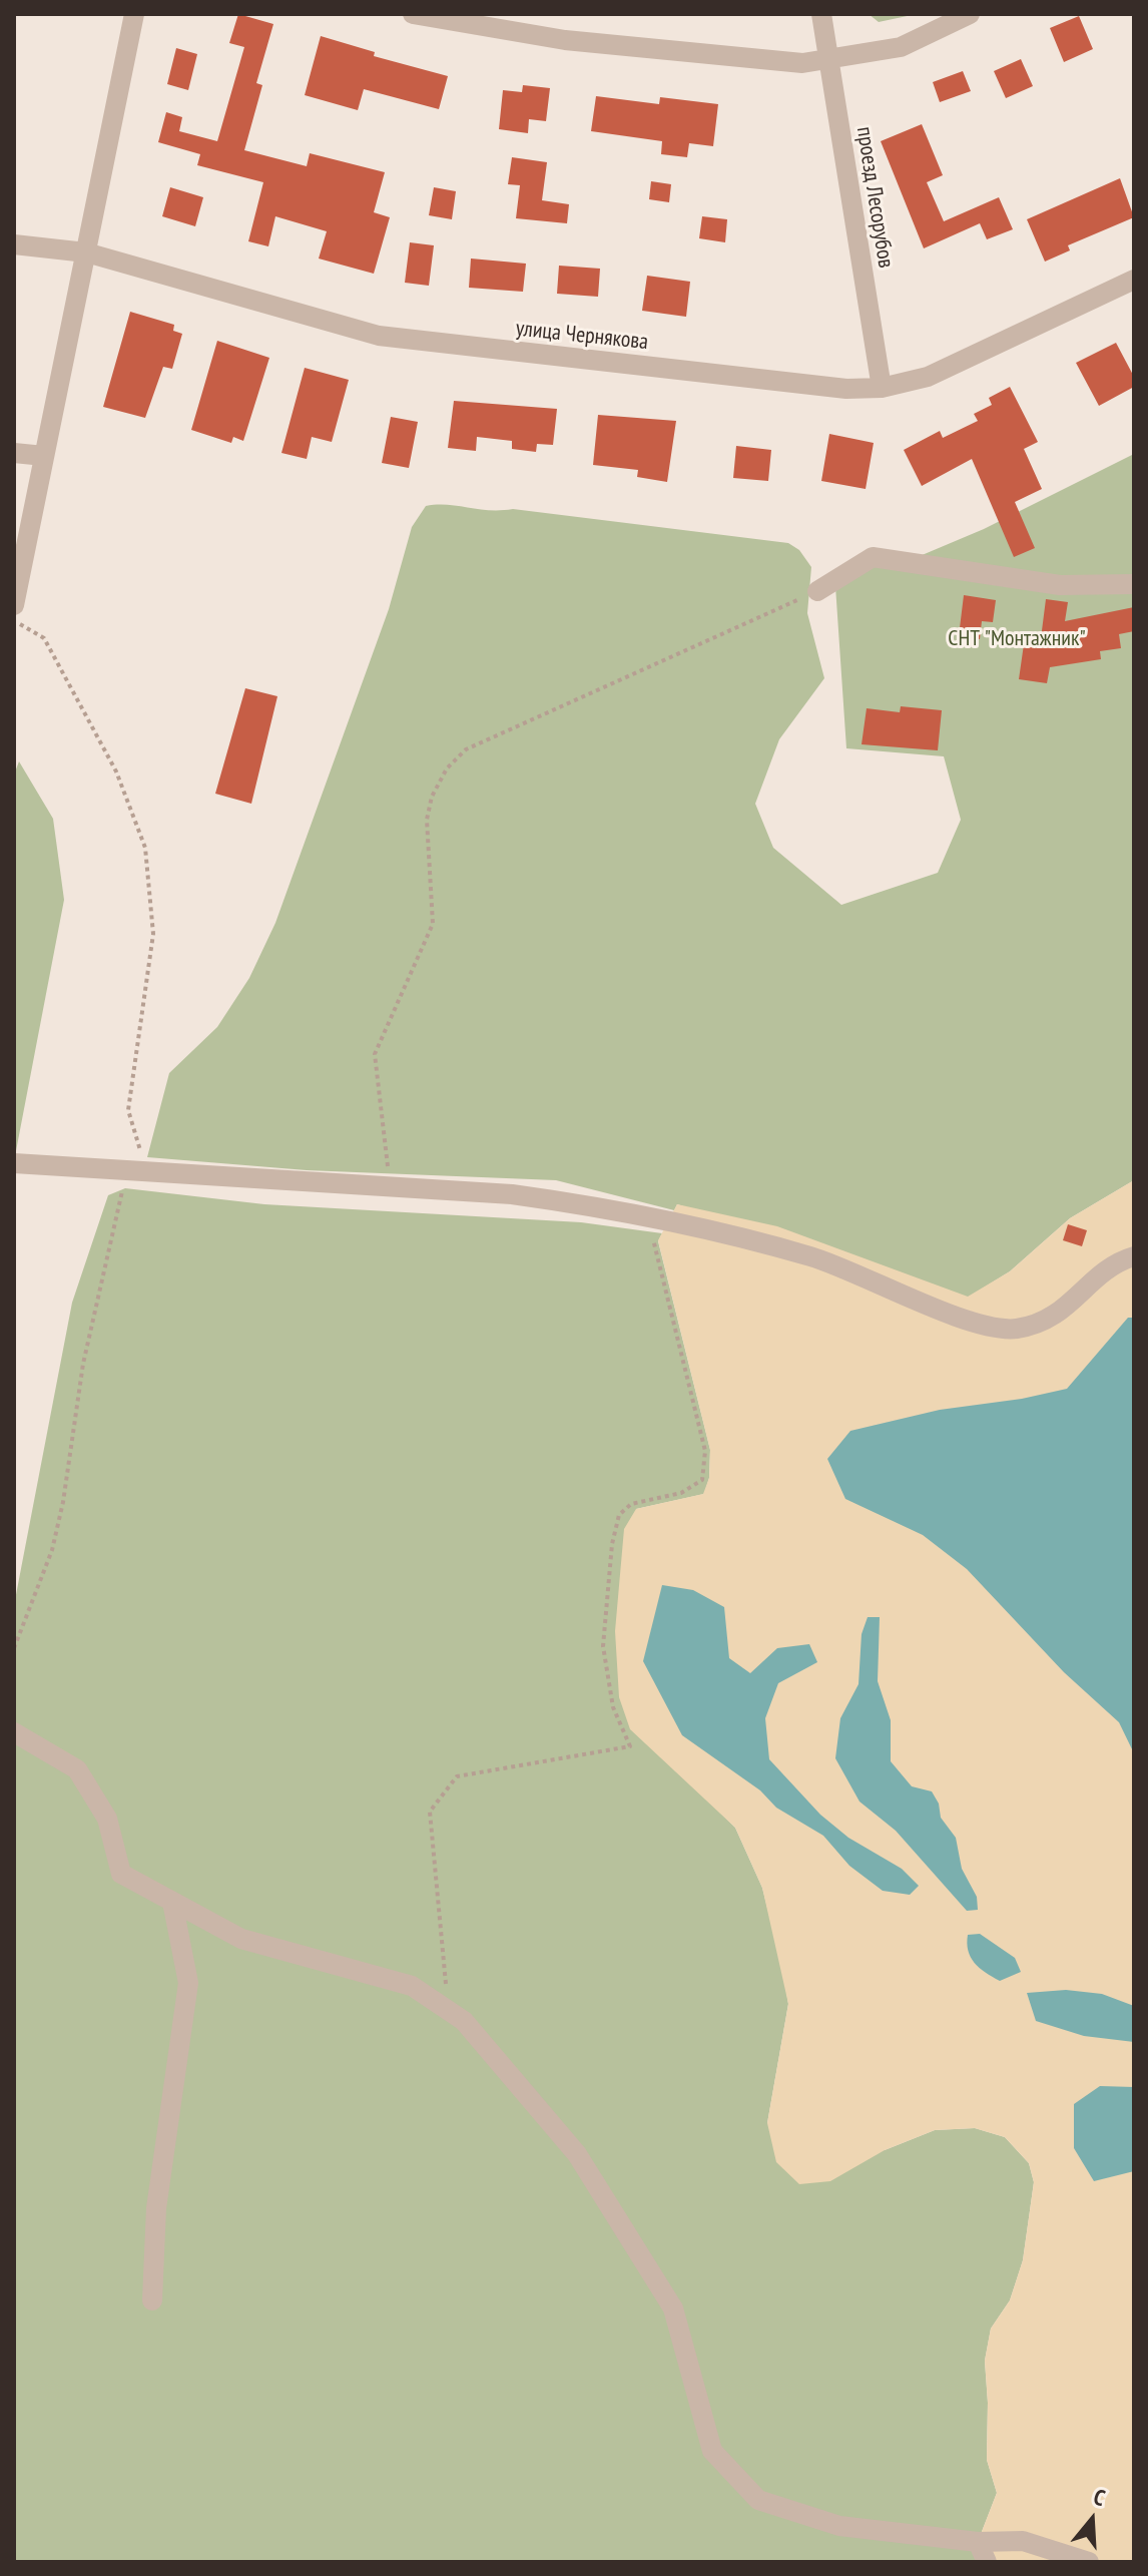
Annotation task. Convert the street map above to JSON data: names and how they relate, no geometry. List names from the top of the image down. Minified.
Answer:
{"streets":{"street":["проезд Лесорубов","улица Чернякова"]},"crossings":[["проезд Лесорубов","улица Чернякова"]],"parks":["СНТ \"Монтажник\""],"north":"top"}
